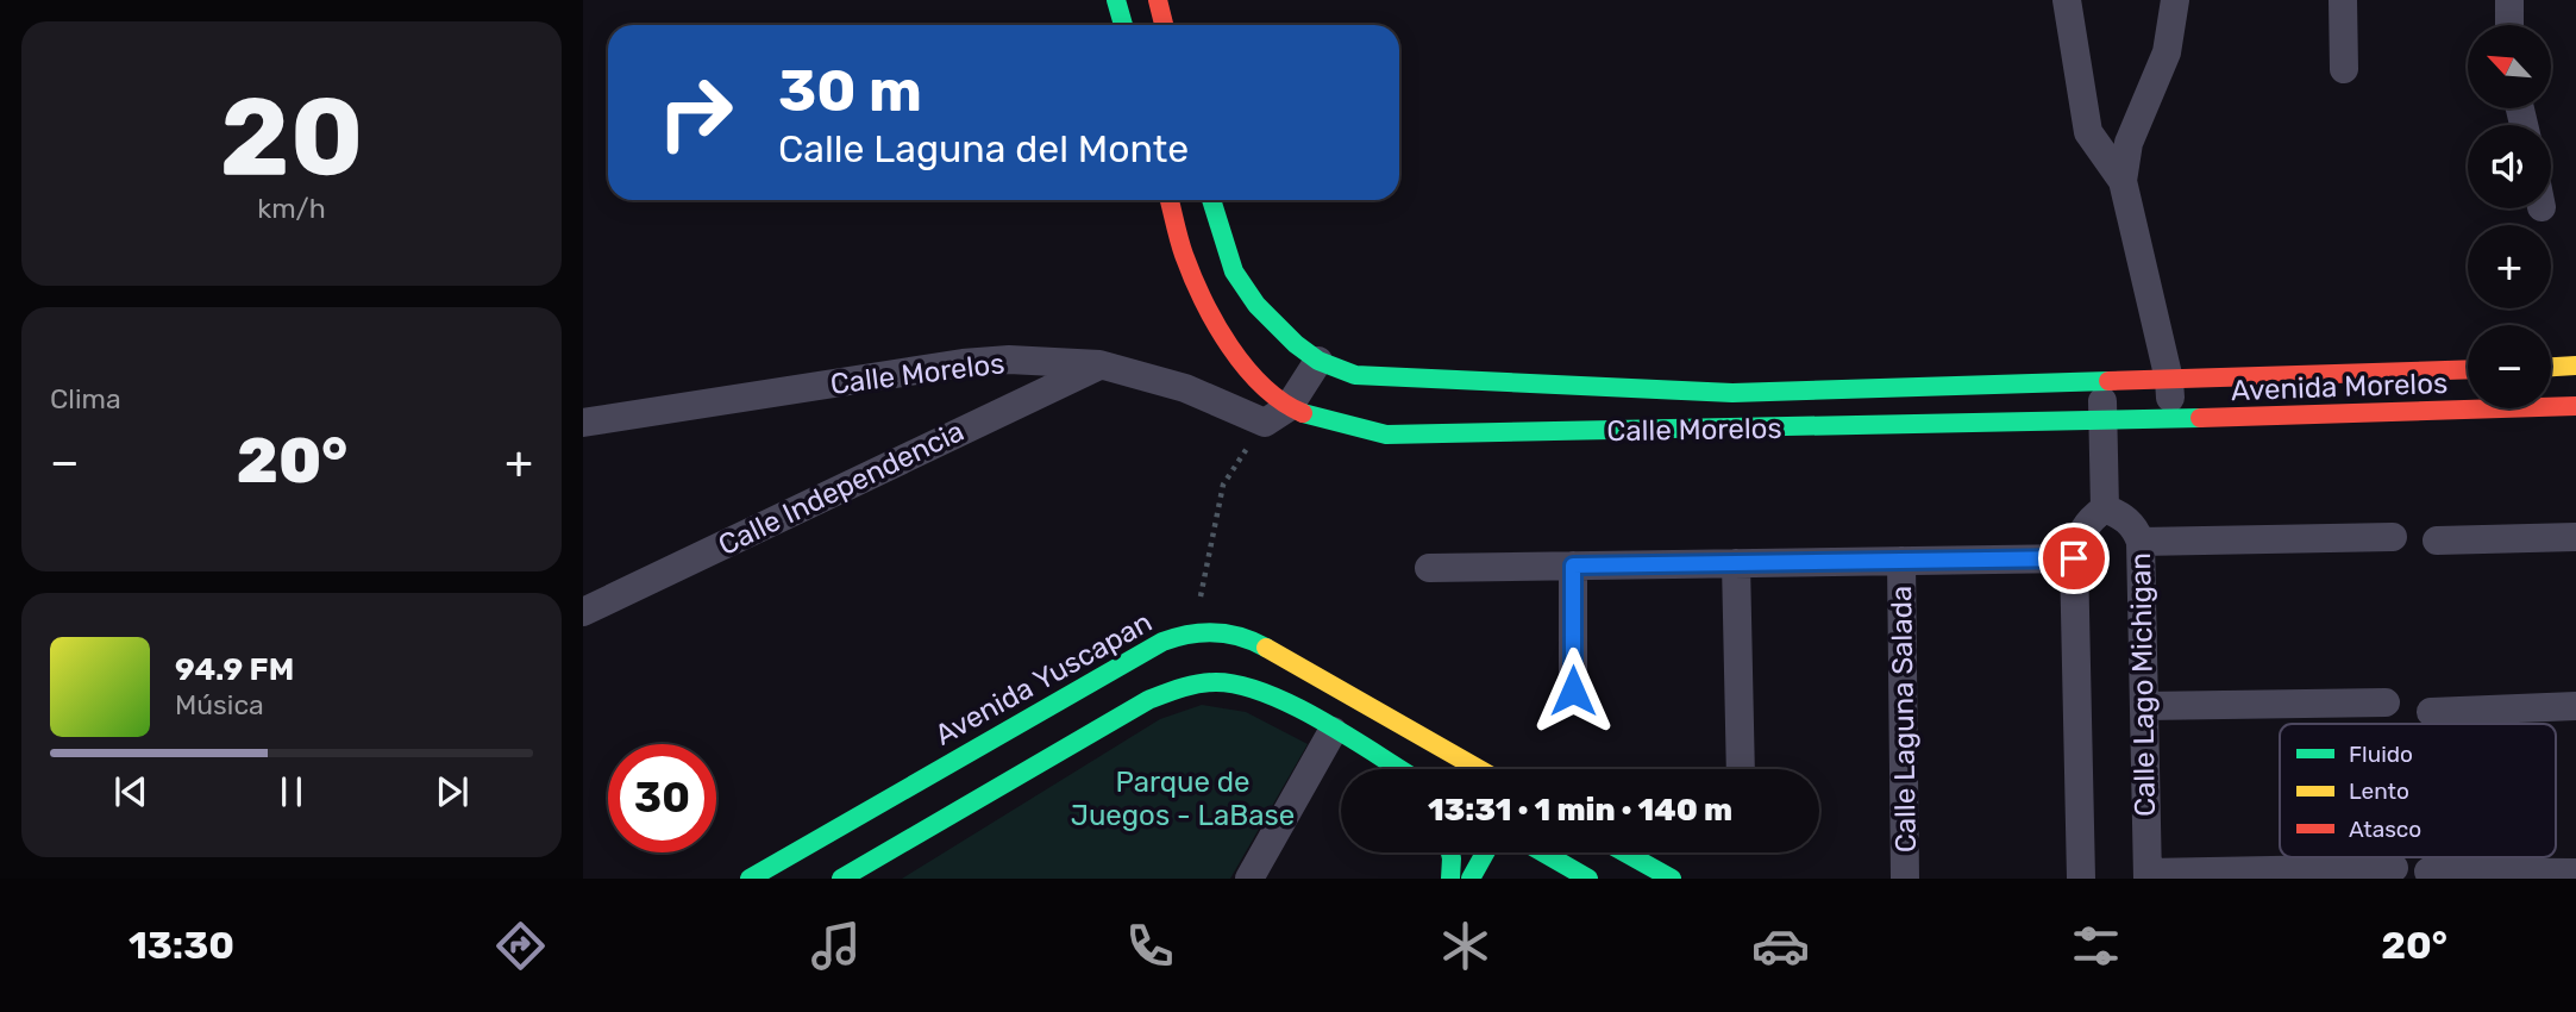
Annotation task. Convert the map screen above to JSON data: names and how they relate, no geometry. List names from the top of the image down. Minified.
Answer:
{"streets":{"street":["Calle Morelos","Avenida Morelos","Calle Independencia","Avenida Yuscapan","Calle Lago Michigan","Calle Laguna Salada"]},"crossings":[["Calle Morelos","Avenida Morelos"],["Calle Morelos","Calle Independencia"]],"parks":["Parque de Juegos - LaBase"],"legend":["Fluido","Lento","Atasco"],"north":"top left","page":{"tile":[["20","km/h"],"Clima"],"map_buttons":["+","−"],"turn":["30 m","Calle Laguna del Monte"],"heat":["−","20°","+"],"song":["94.9 FM","Música"],"limit":"30","trip":"13:31 · 1 min · 140 m","tabs":["13:30","20°"]}}
